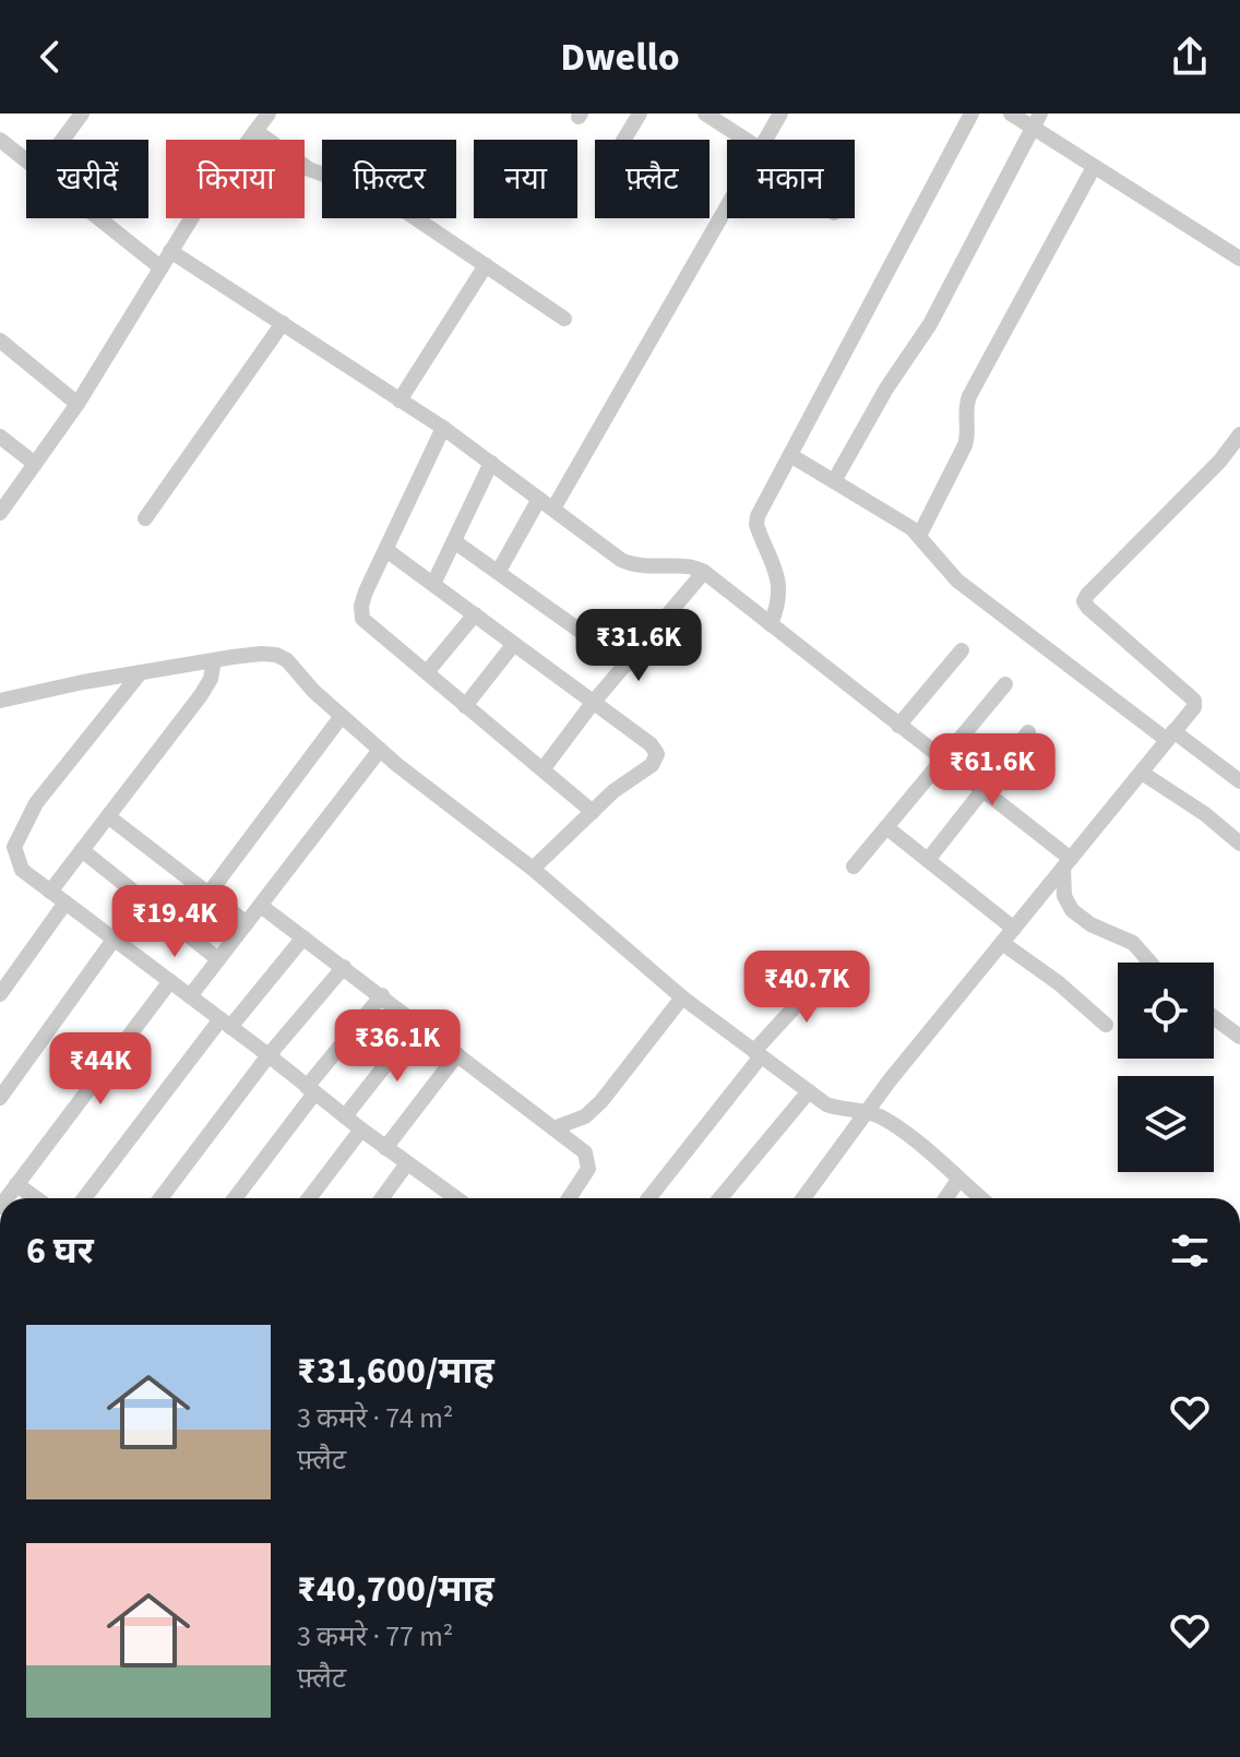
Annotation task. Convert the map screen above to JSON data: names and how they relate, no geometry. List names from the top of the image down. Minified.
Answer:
{"page":{"header":"Dwello","chip":["खरीदें","किराया","फ़िल्टर","नया","फ़्लैट","मकान"],"price":["₹31.6K","₹61.6K","₹19.4K","₹40.7K","₹36.1K","₹44K"],"heading":"6 घर","list":[{"name":"₹31,600/माह","note":"3 कमरे · 74 m² · फ़्लैट"},{"name":"₹40,700/माह","note":"3 कमरे · 77 m² · फ़्लैट"}]}}
